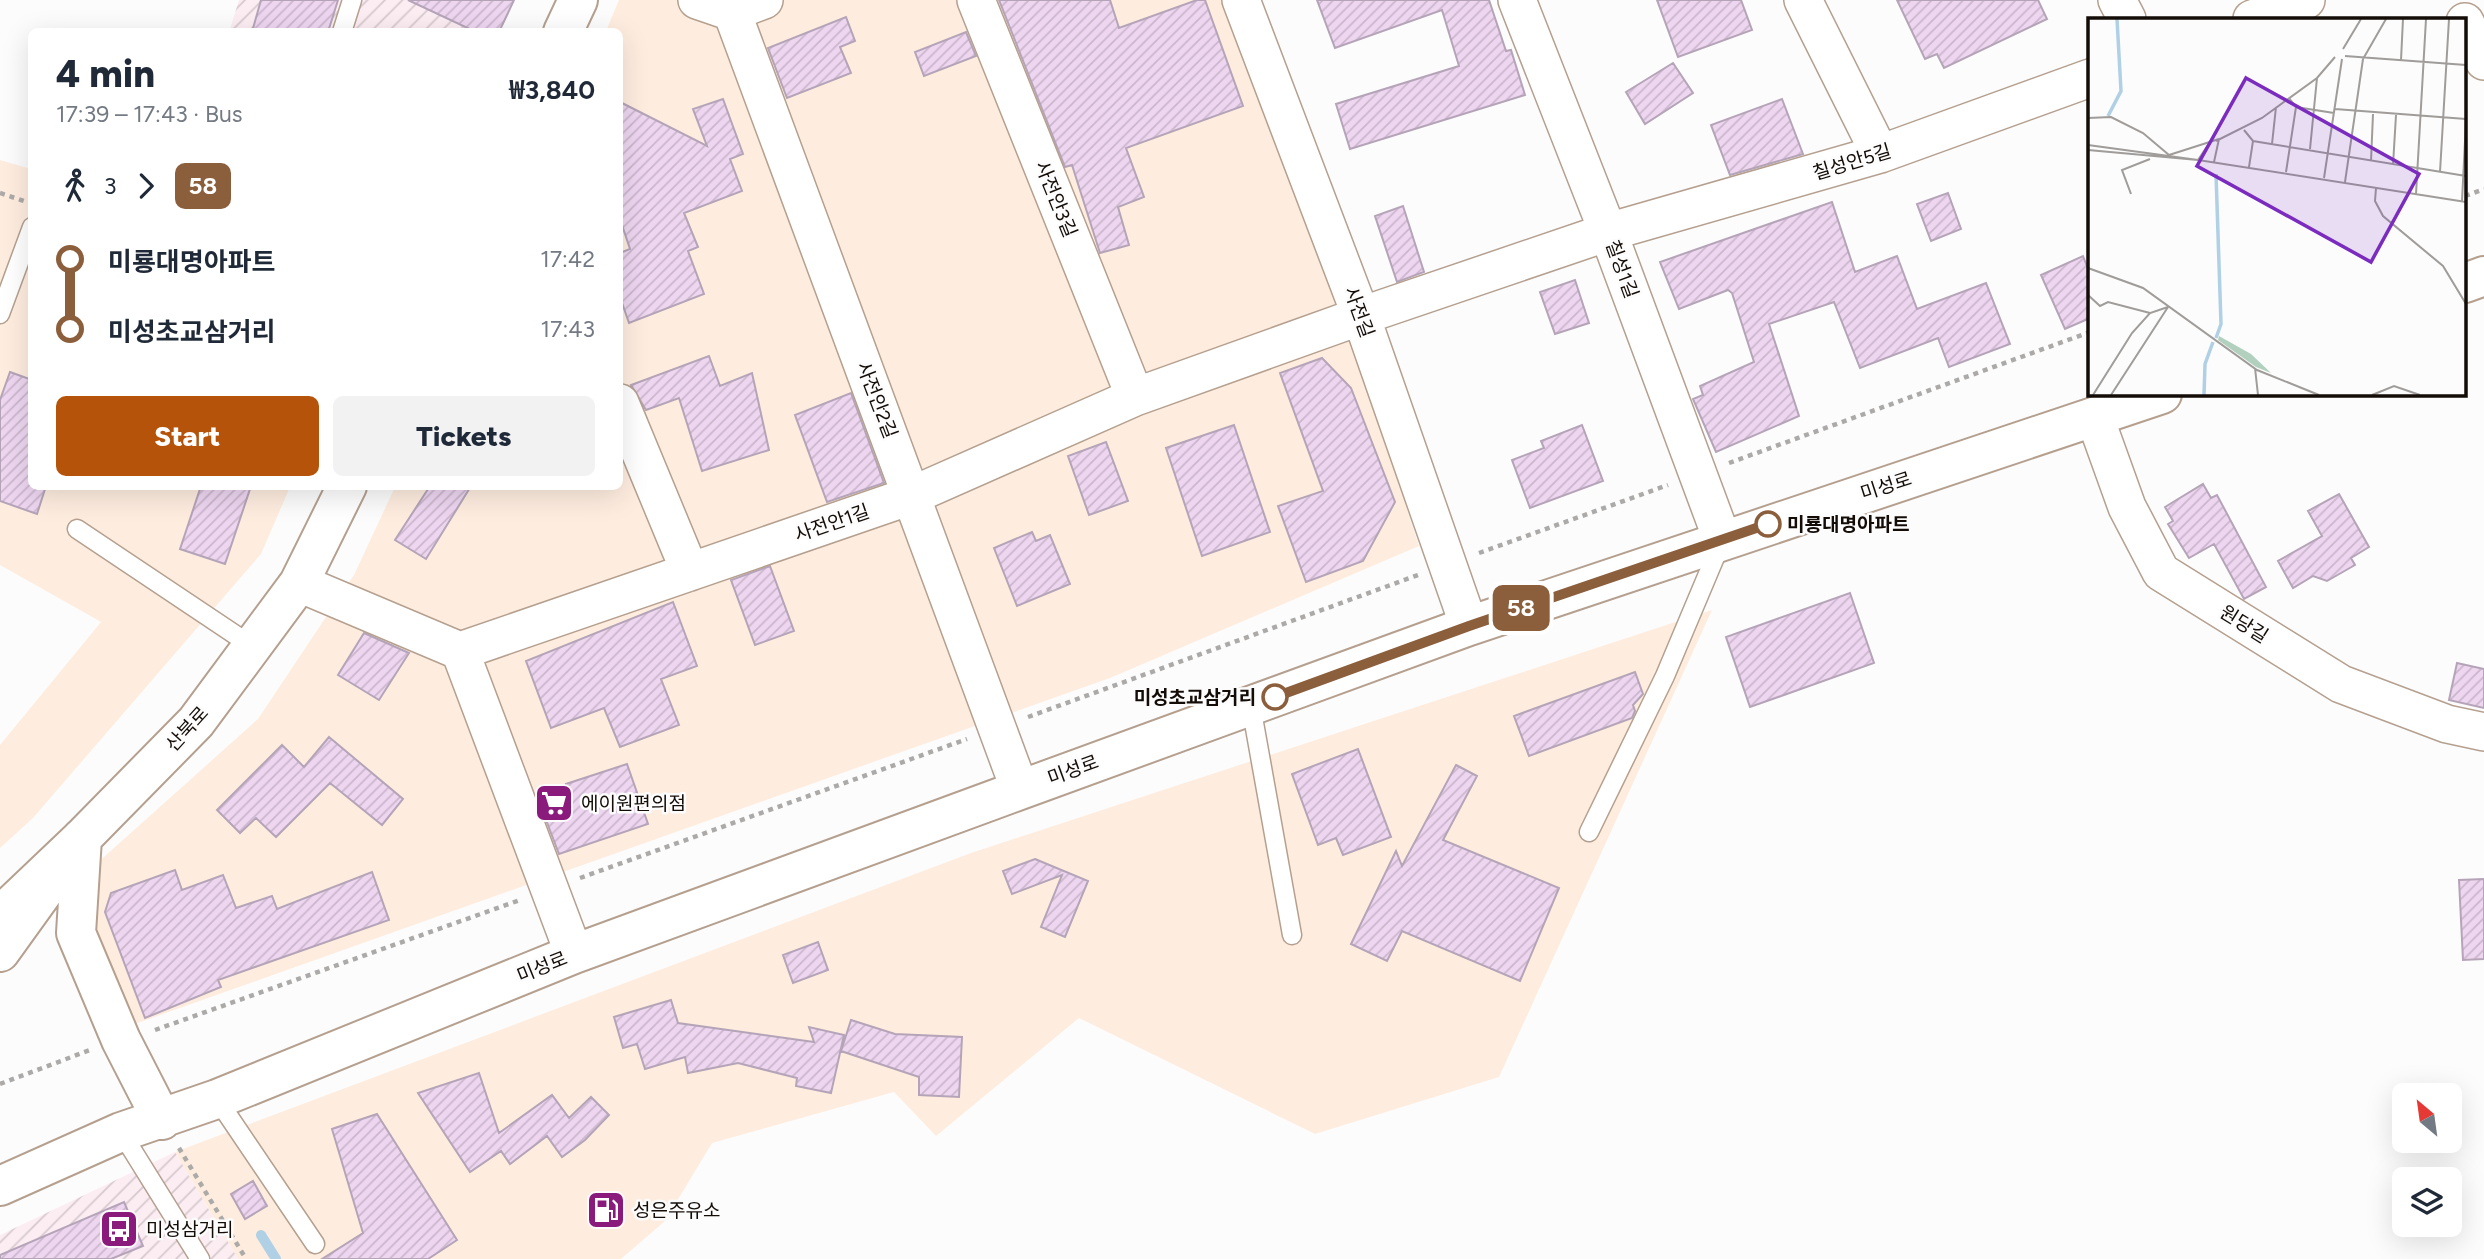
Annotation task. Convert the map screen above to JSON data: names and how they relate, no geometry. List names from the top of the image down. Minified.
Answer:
{"streets":{"street":["칠성안5길","사전안3길","칠성1길","사전길","사전안2길","미성로","사전안1길","원당길","산북로"]},"crossings":[["칠성안5길","칠성1길"],["칠성안5길","사전길"],["칠성안5길","사전안1길"],["사전안3길","사전안1길"],["칠성1길","미성로"],["사전길","미성로"],["사전길","사전안1길"],["사전안2길","미성로"],["사전안2길","사전안1길"],["미성로","원당길"]],"places":{"other":["미룡대명아파트","미성초교삼거리"],"supermarket":["에이원편의점"],"fuel station":["성은주유소"],"bus stop":["미성삼거리"]},"lines":["bus line 58"],"north":"top left","page":{"on_map":"58","heading":["4 min","17:39 – 17:43 · Bus","₩3,840"],"legs":["3","58"],"list":[{"name":"미룡대명아파트","value":"17:42"},{"name":"미성초교삼거리","value":"17:43"}],"buttons":["Start","Tickets"]}}
